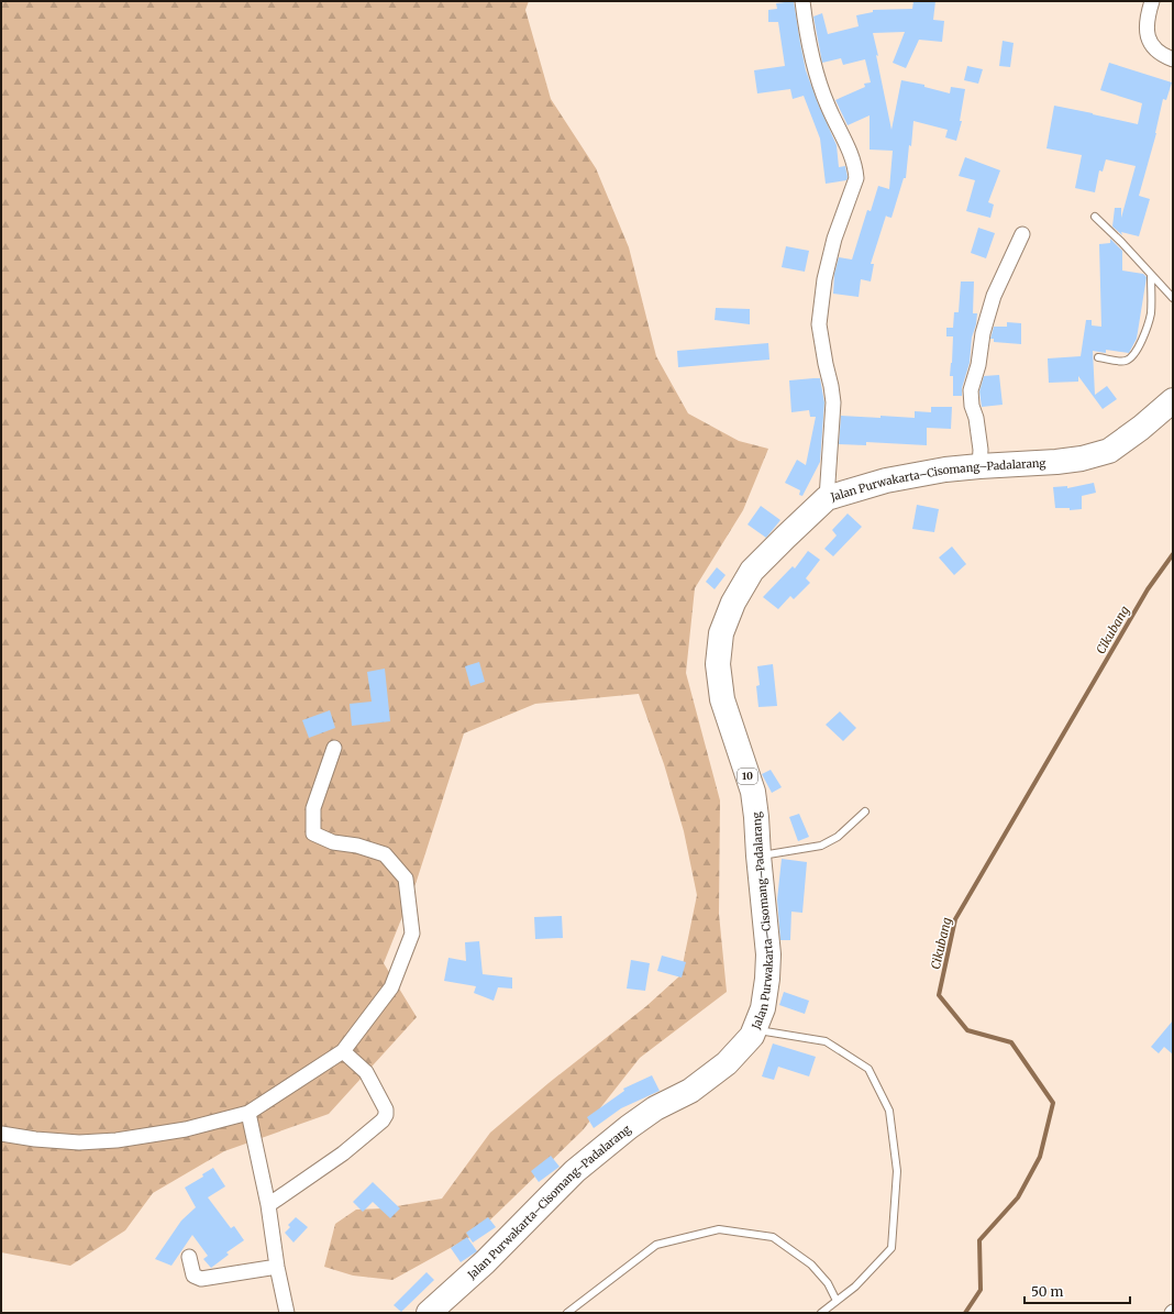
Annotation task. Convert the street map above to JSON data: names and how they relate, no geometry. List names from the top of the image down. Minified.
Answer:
{"streets":{"highway":["Jalan Purwakarta–Cisomang–Padalarang","10"]},"water":["Cikubang"],"scale_bar":"50 m"}
